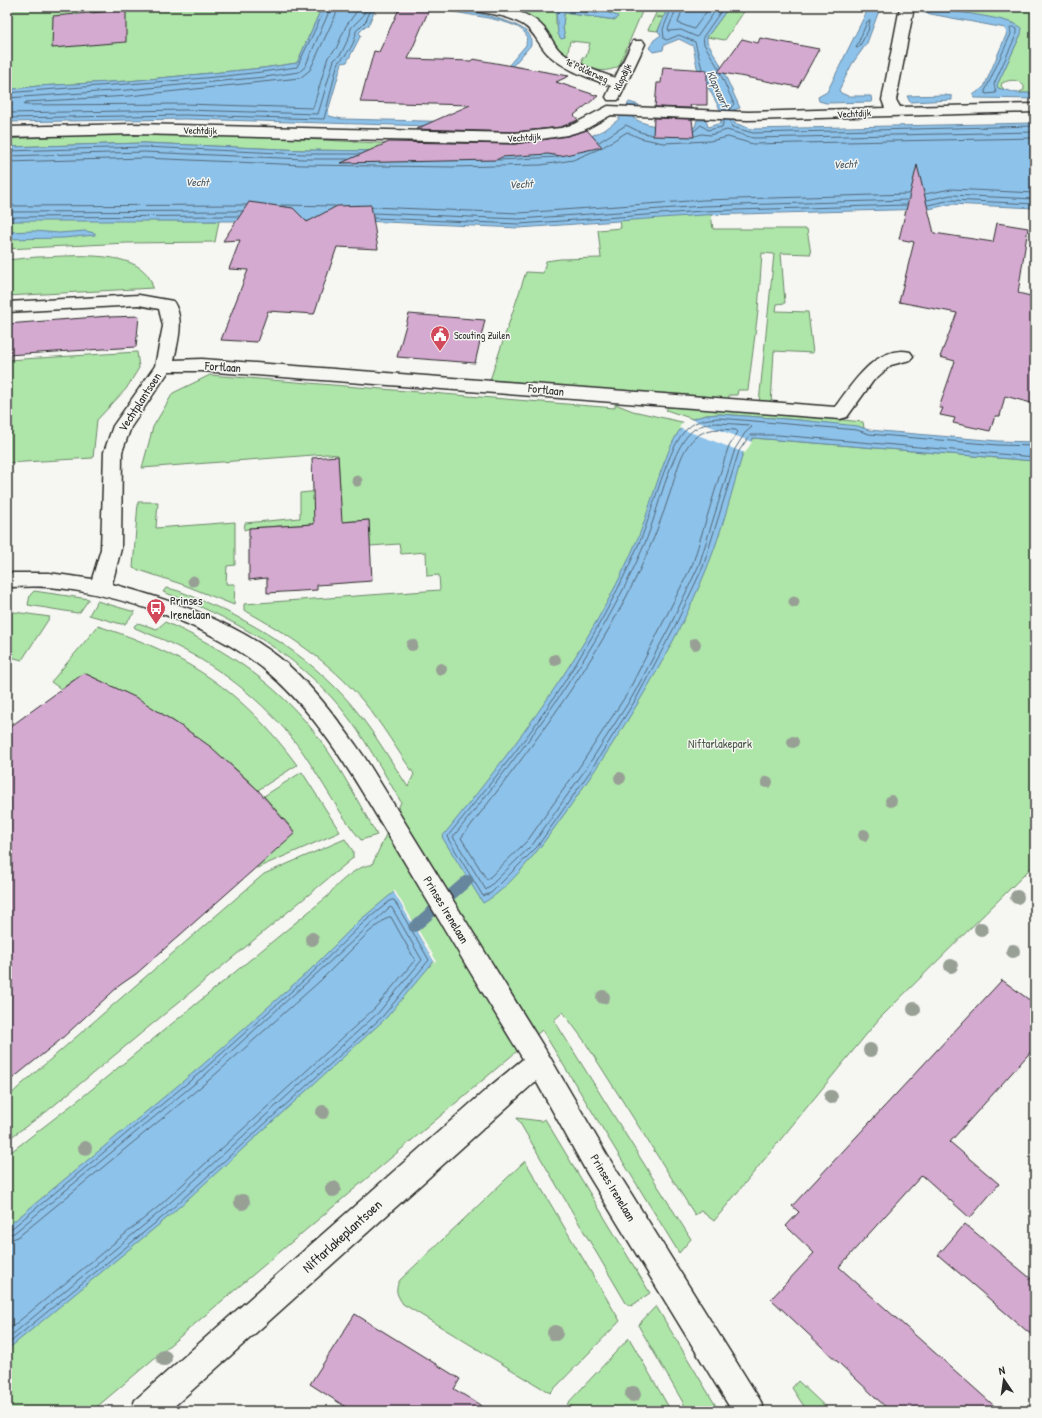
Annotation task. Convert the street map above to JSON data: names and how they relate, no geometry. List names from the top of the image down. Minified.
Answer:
{"streets":{"street":["1e Polderweg","Klopdijk","Vechtdijk","Fortlaan","Vechtplantsoen","Prinses Irenelaan","Niftarlakeplantsoen"]},"crossings":[["1e Polderweg","Klopdijk"],["Klopdijk","Vechtdijk"],["Fortlaan","Vechtplantsoen"],["Vechtplantsoen","Prinses Irenelaan"],["Prinses Irenelaan","Niftarlakeplantsoen"]],"water":["Klopvaart","Vecht"],"parks":["Niftarlakepark"],"places":{"public building":["Scouting Zuilen"],"bus stop":["Prinses Irenelaan"]},"north":"top"}
